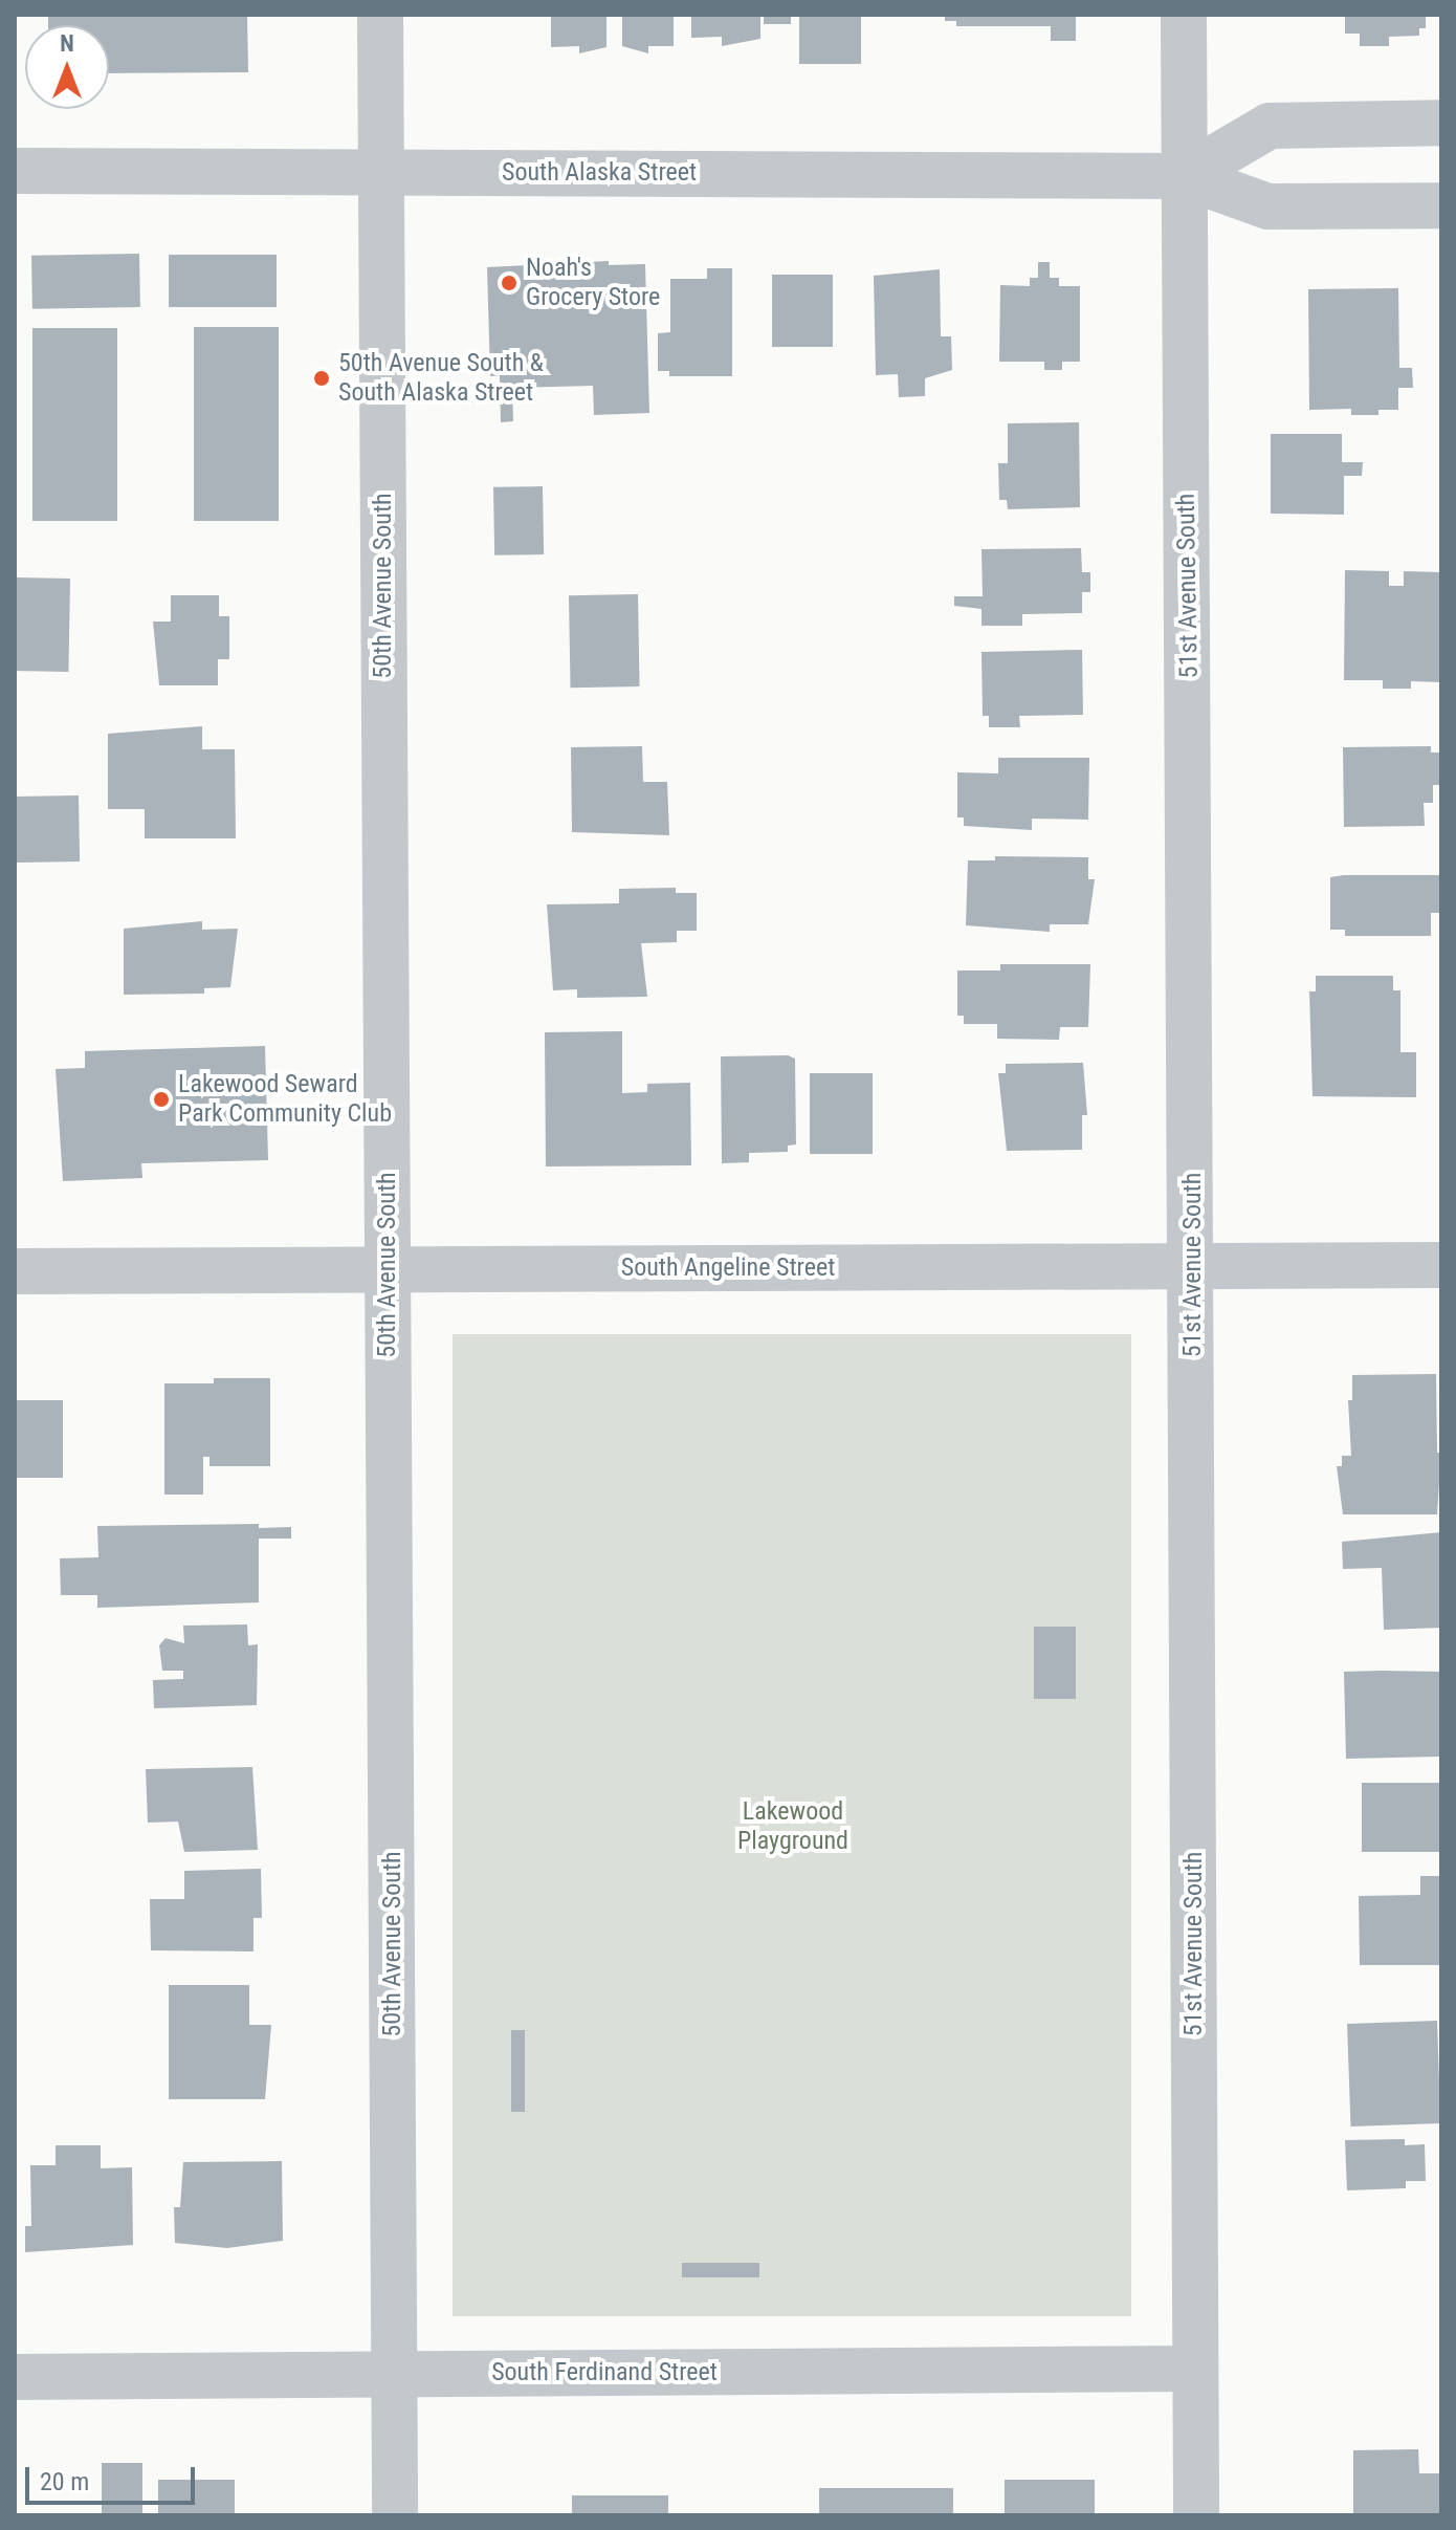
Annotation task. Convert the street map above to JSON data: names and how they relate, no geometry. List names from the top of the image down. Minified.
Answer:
{"streets":{"street":["South Alaska Street","50th Avenue South","51st Avenue South","South Angeline Street","South Ferdinand Street"]},"crossings":[["South Alaska Street","50th Avenue South"],["South Alaska Street","51st Avenue South"],["50th Avenue South","South Angeline Street"],["50th Avenue South","South Ferdinand Street"],["51st Avenue South","South Angeline Street"],["51st Avenue South","South Ferdinand Street"]],"parks":["Lakewood Playground"],"places":["Noah's Grocery Store","50th Avenue South & South Alaska Street","Lakewood Seward Park Community Club"],"scale_bar":"20 m","north":"top"}
